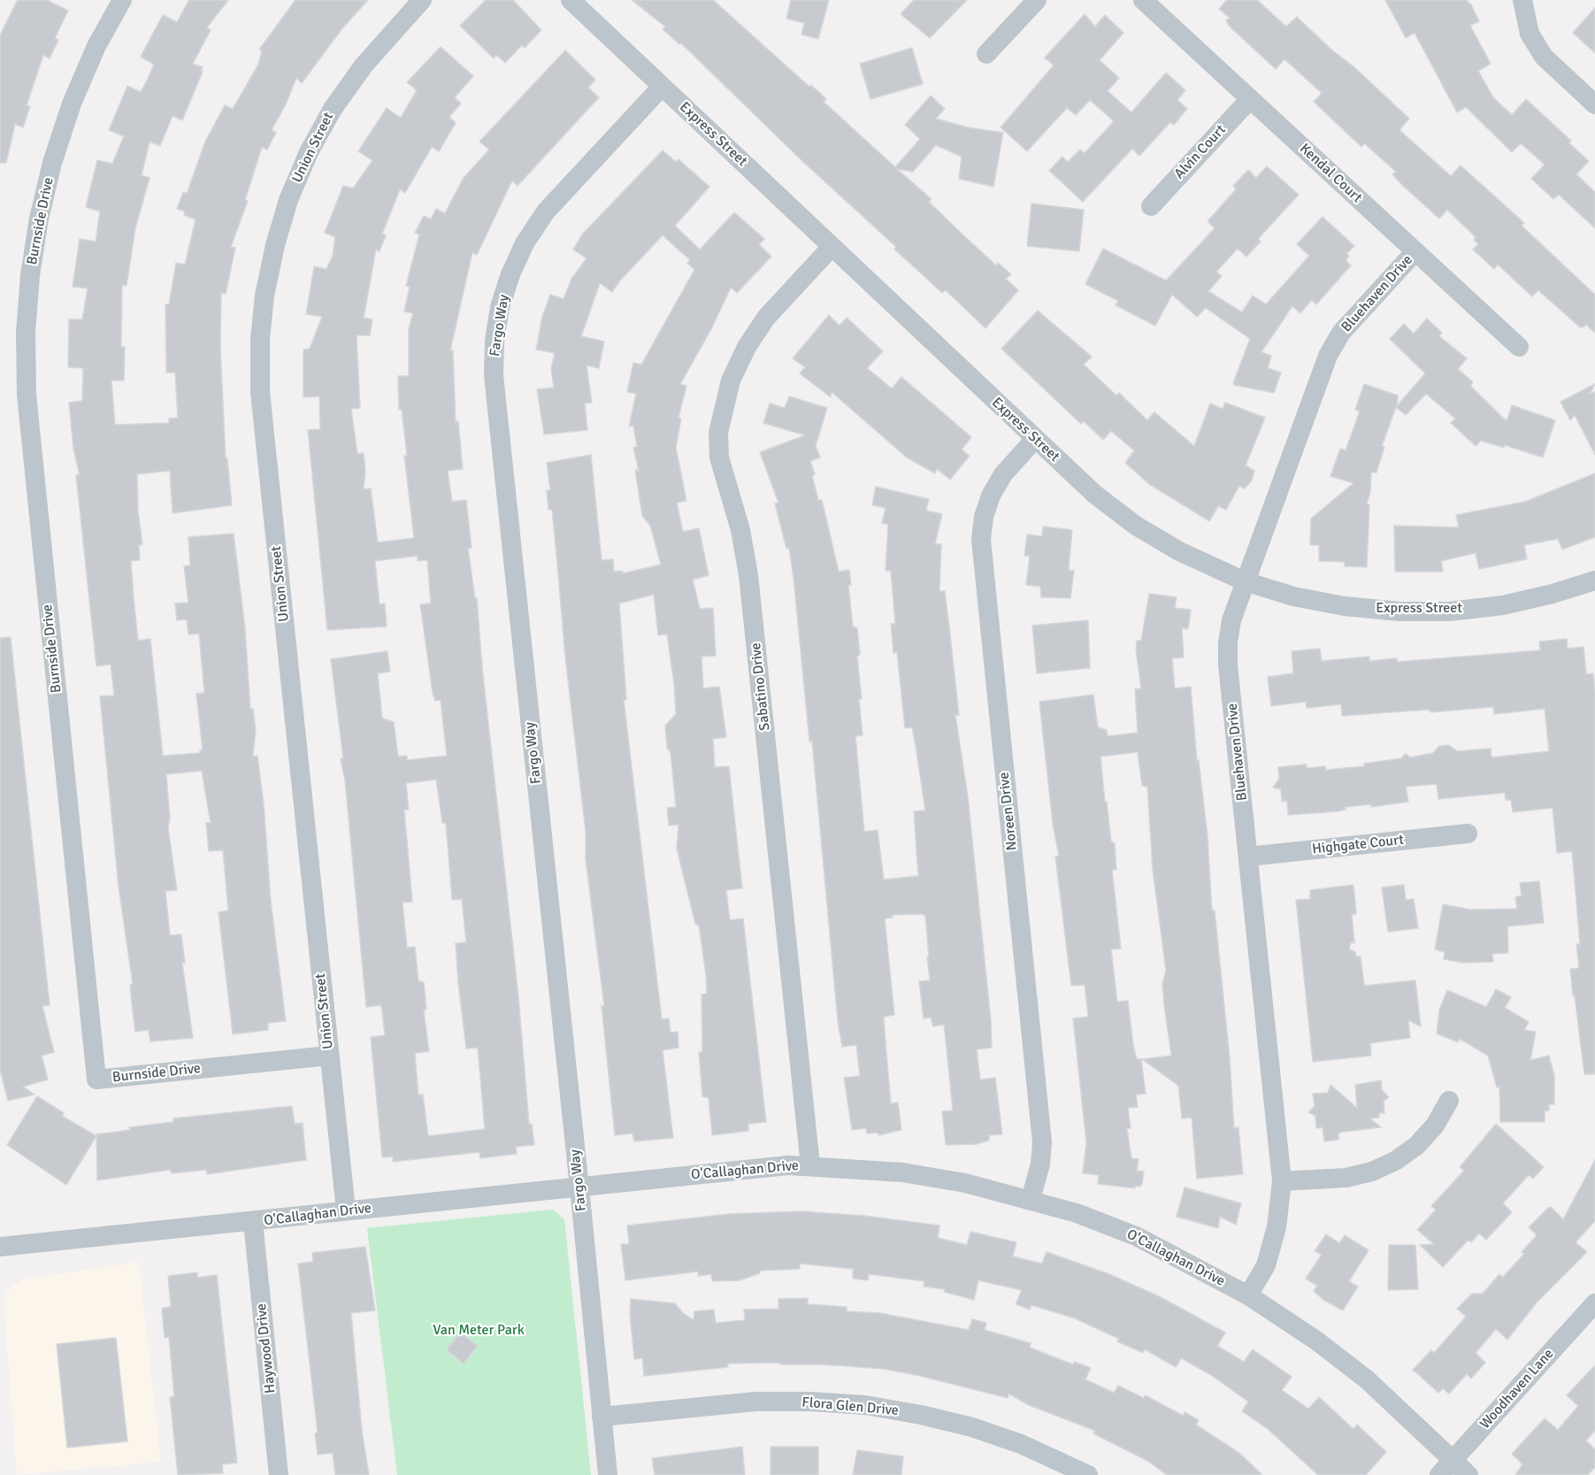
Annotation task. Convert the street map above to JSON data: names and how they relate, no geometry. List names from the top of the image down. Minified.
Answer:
{"streets":{"street":["Express Street","Union Street","Alvin Court","Kendal Court","Burnside Drive","Bluehaven Drive","Fargo Way","Sabatino Drive","Noreen Drive","Highgate Court","O'Callaghan Drive","Haywood Drive","Woodhaven Lane","Flora Glen Drive"]},"crossings":[["Express Street","Bluehaven Drive"],["Express Street","Fargo Way"],["Express Street","Sabatino Drive"],["Express Street","Noreen Drive"],["Union Street","Burnside Drive"],["Union Street","O'Callaghan Drive"],["Alvin Court","Kendal Court"],["Kendal Court","Bluehaven Drive"],["Bluehaven Drive","Highgate Court"],["Bluehaven Drive","O'Callaghan Drive"],["Fargo Way","O'Callaghan Drive"],["Fargo Way","Flora Glen Drive"],["Sabatino Drive","O'Callaghan Drive"],["Noreen Drive","O'Callaghan Drive"],["O'Callaghan Drive","Haywood Drive"],["O'Callaghan Drive","Woodhaven Lane"]],"parks":["Van Meter Park"]}
